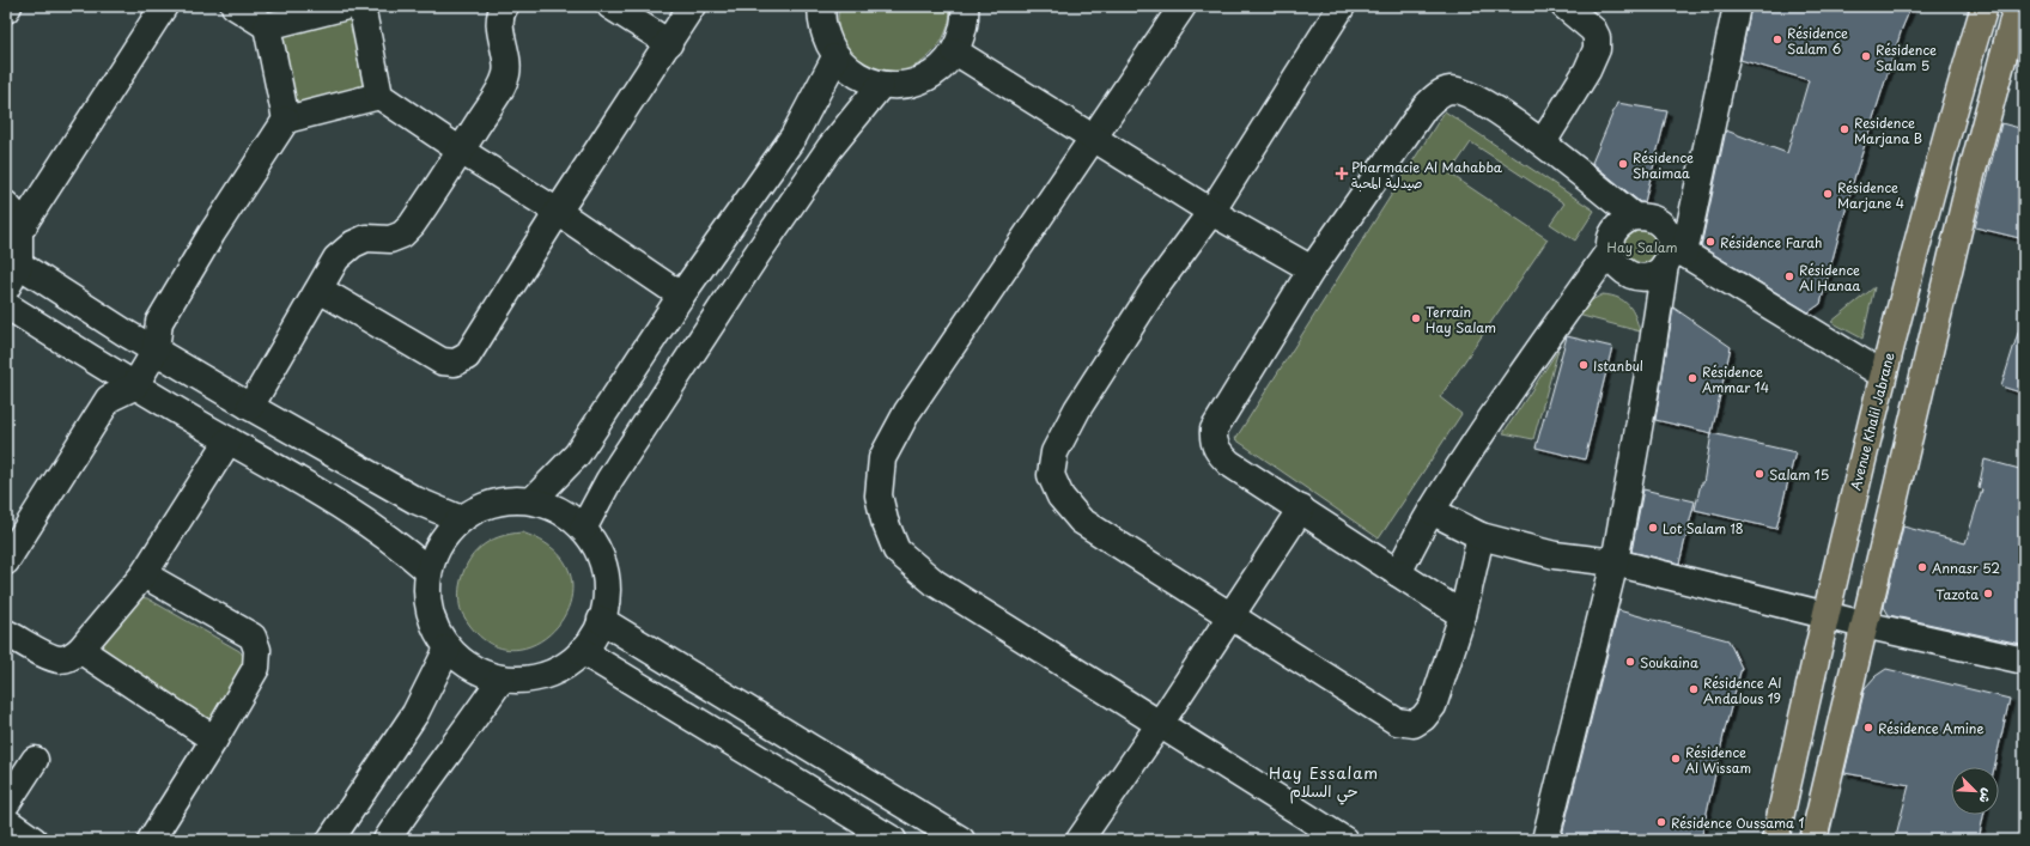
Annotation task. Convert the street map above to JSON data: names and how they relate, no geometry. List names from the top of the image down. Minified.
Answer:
{"streets":{"main road":["Avenue Khalil Jabrane"]},"districts":["Hay Essalam حي السلام"],"parks":["Hay Salam"],"places":{"other":["Résidence Salam 6","Résidence Salam 5","Residence Marjana B","Résidence Shaimaa","Résidence Marjane 4","Résidence Farah","Résidence Al Hanaa","Terrain Hay Salam","Istanbul","Résidence Ammar 14","Salam 15","Lot Salam 18","Annasr 52","Tazota","Soukaina","Résidence Al Andalous 19","Résidence Amine","Résidence Al Wissam","Résidence Oussama 1"],"health":["Pharmacie Al Mahabba صيدلية المحبة"]},"north":"bottom right"}
